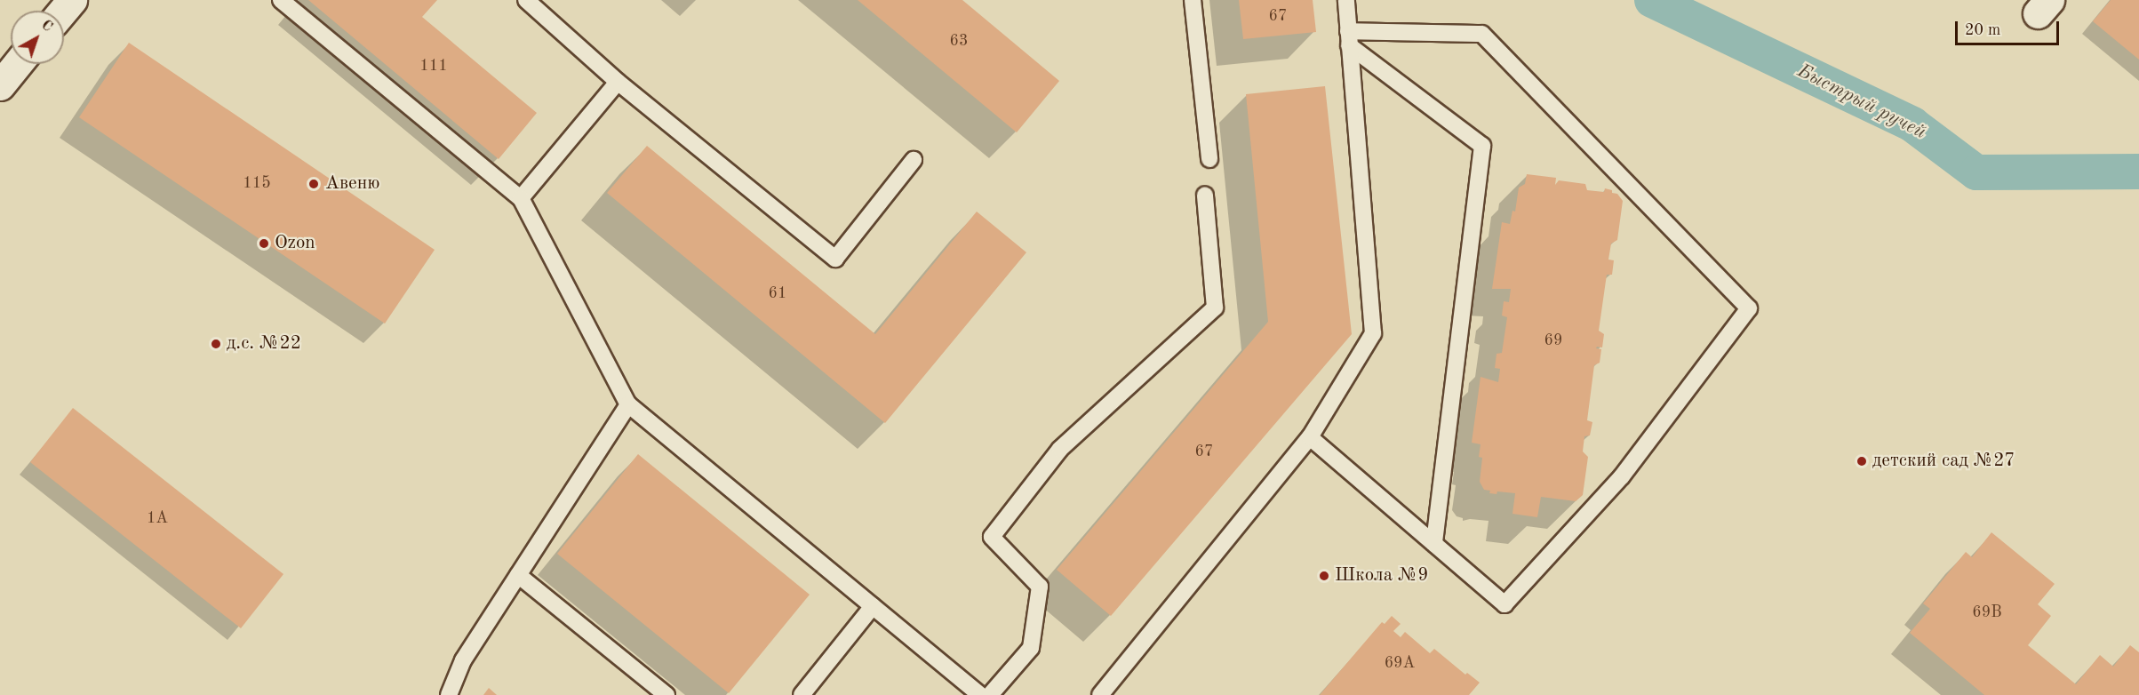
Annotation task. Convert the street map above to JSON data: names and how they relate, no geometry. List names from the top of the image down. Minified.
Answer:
{"water":["Быстрый ручей"],"places":["Авеню","Ozon","д.с. №22","детский сад №27","Школа №9"],"house_numbers":["67","63","111","115","61","69","67","1А","69В","69А"],"scale_bar":"20 m","north":"top right"}
